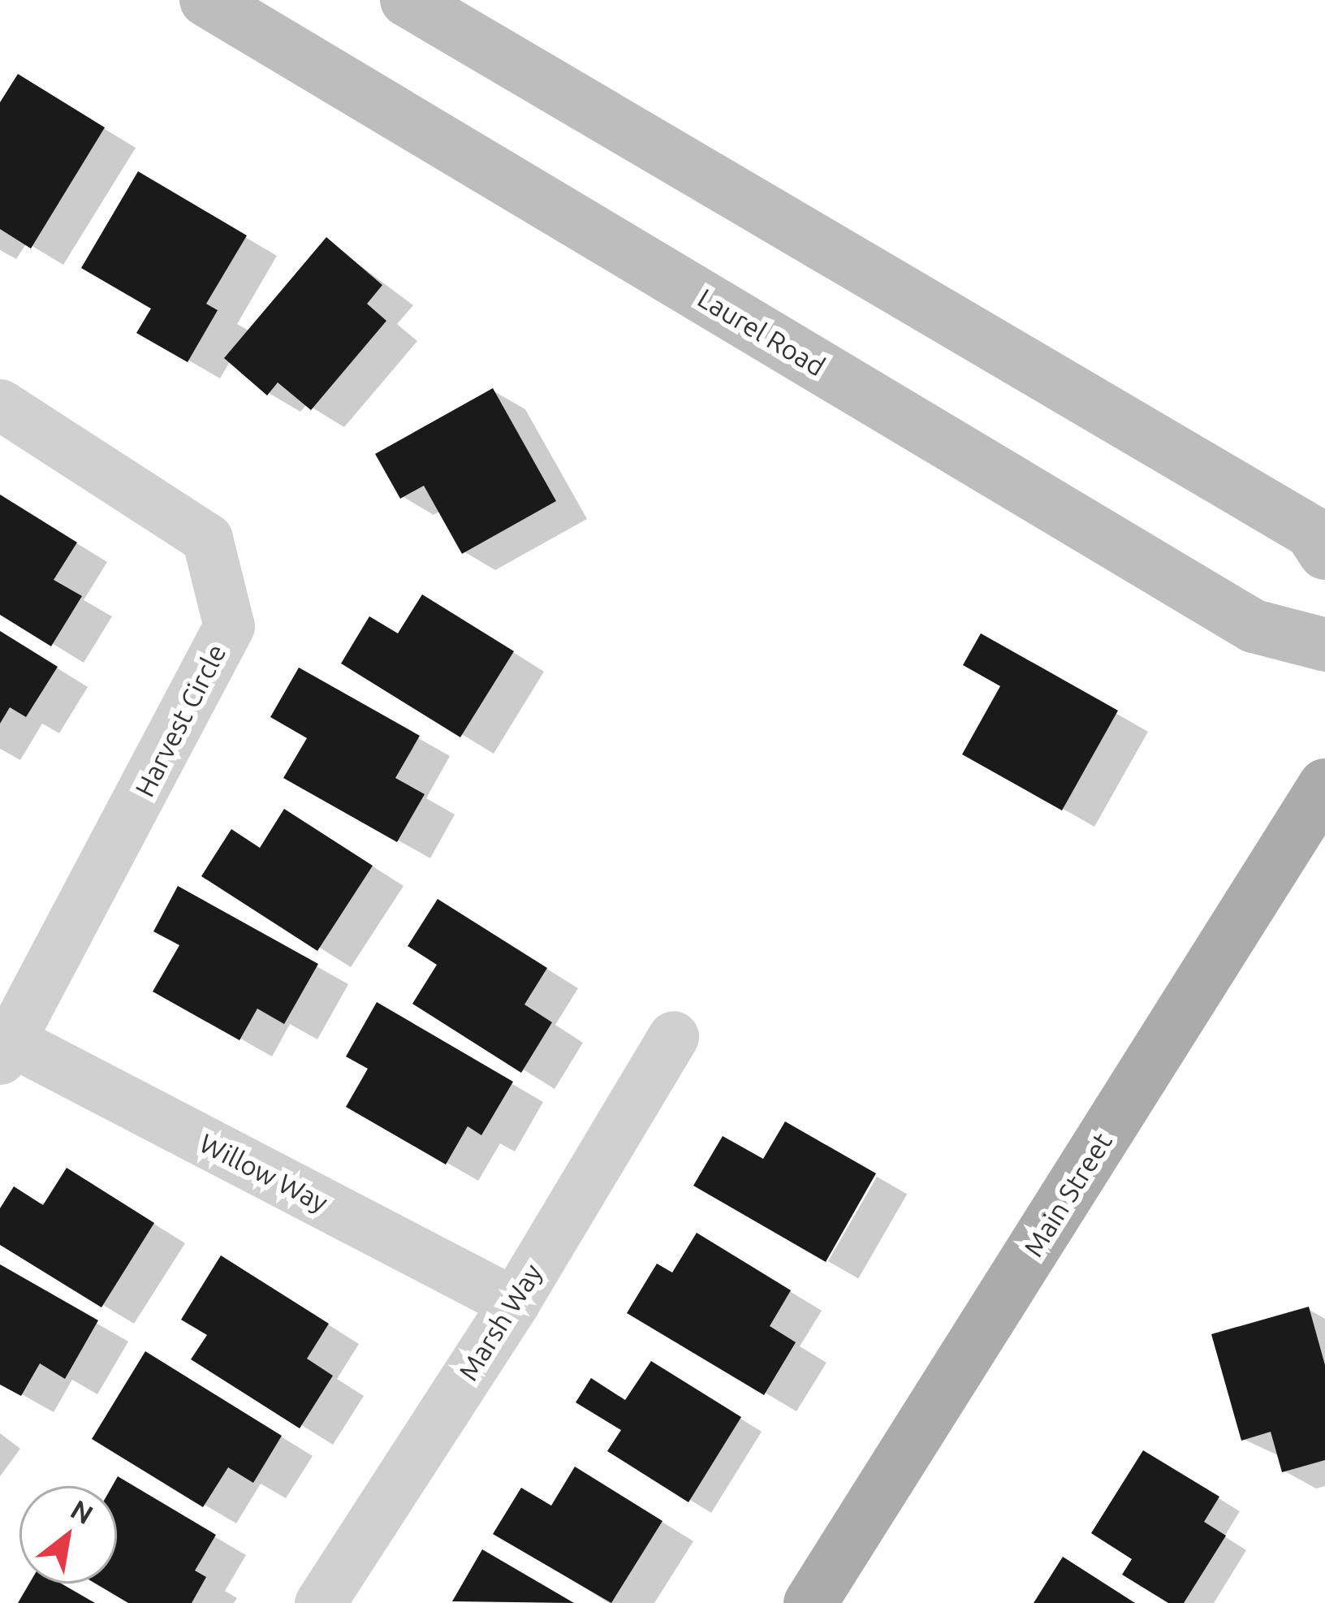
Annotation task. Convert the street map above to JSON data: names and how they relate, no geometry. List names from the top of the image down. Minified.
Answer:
{"streets":{"main road":["Laurel Road","Main Street"],"street":["Harvest Circle","Willow Way","Marsh Way"]},"crossings":[["Harvest Circle","Willow Way"],["Willow Way","Marsh Way"]],"north":"top right"}
